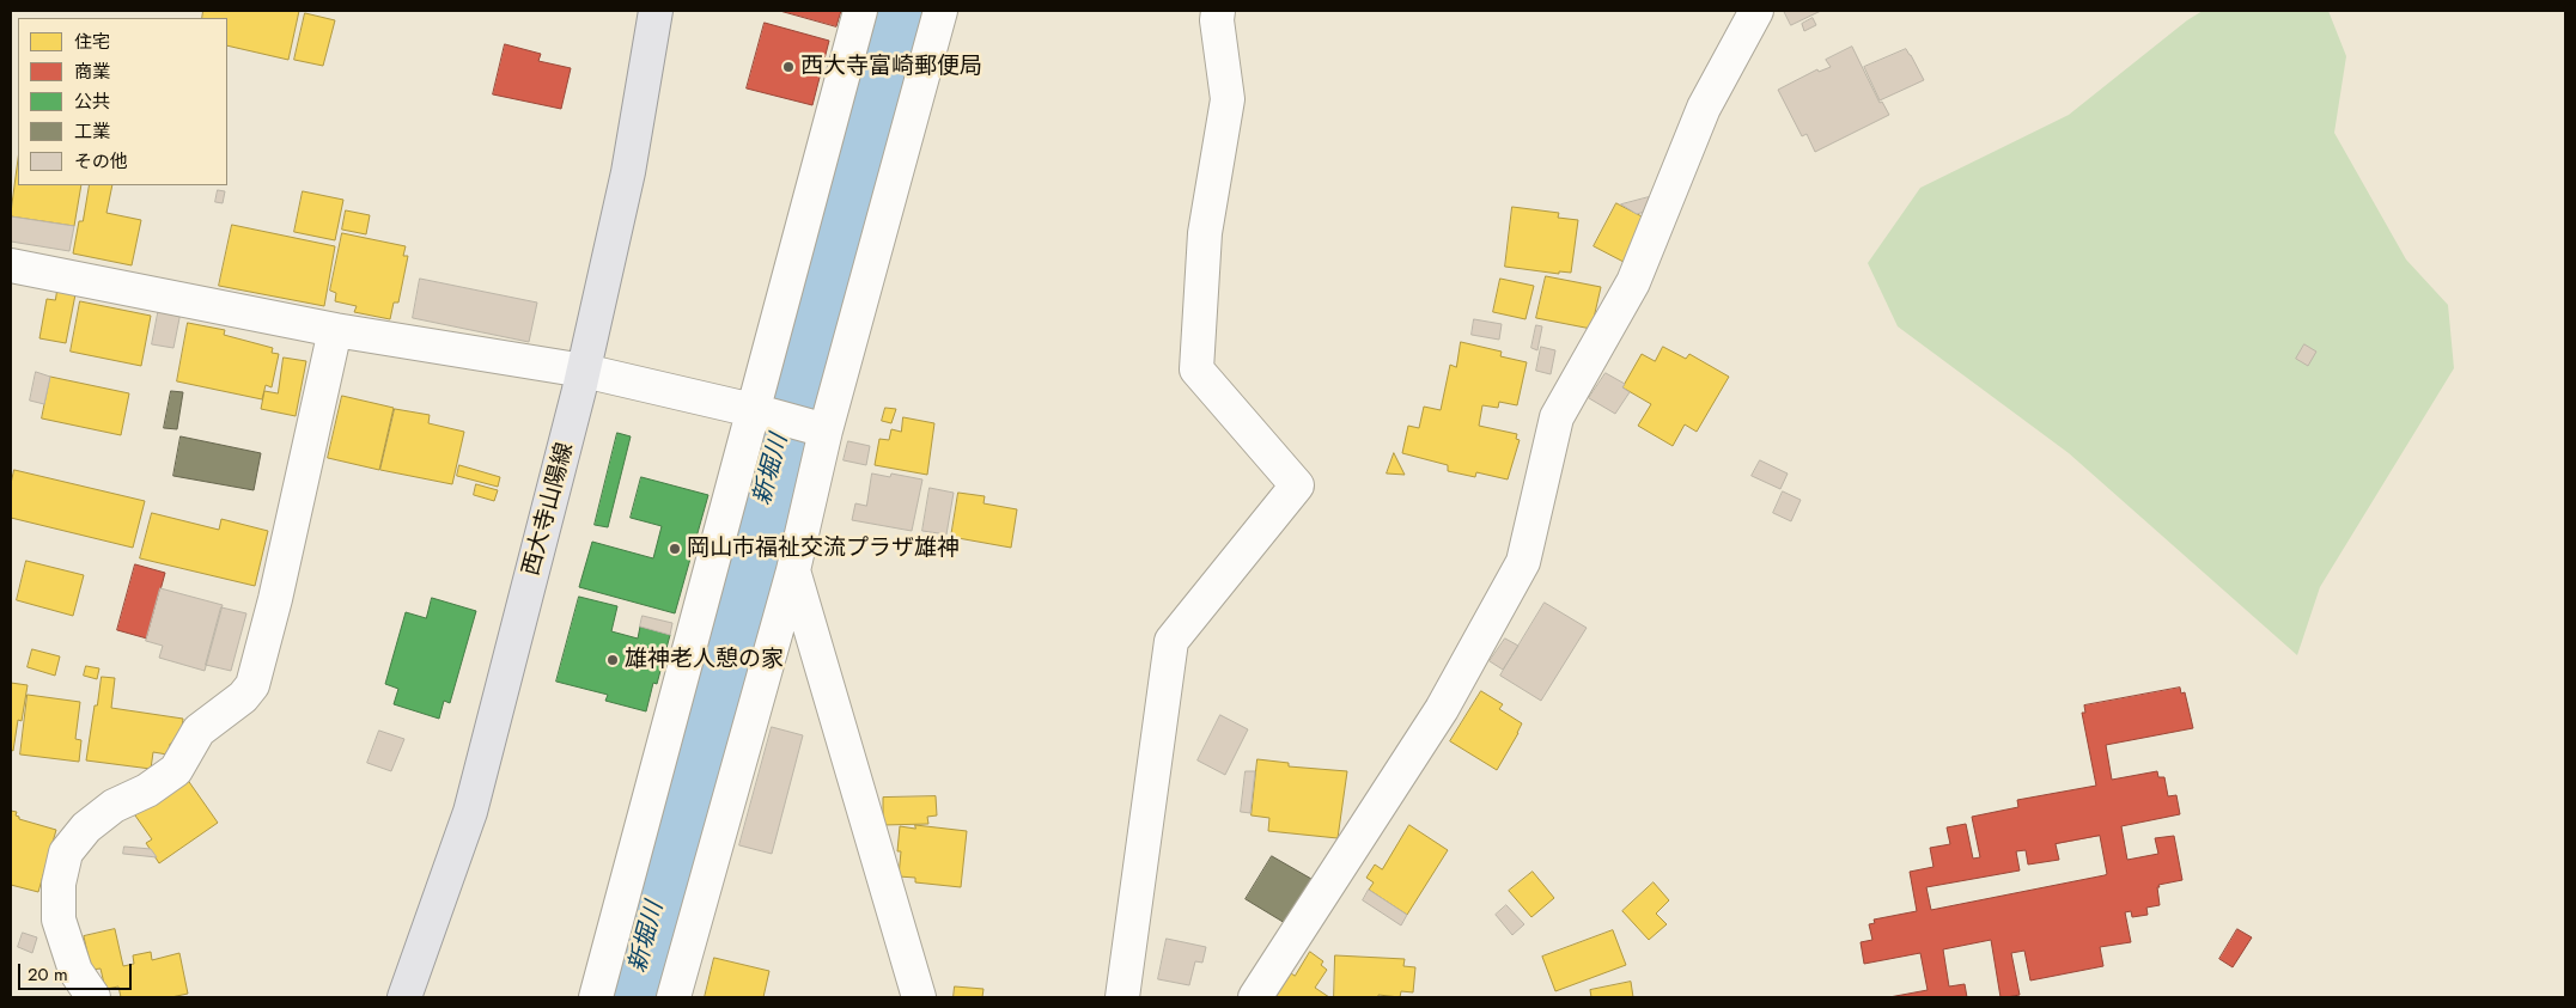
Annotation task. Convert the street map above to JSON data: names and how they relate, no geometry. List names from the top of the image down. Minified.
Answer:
{"streets":{"main road":["西大寺山陽線"]},"water":["新堀川"],"places":["西大寺富崎郵便局","岡山市福祉交流プラザ雄神","雄神老人憩の家"],"legend":["住宅","商業","公共","工業","その他"],"scale_bar":"20 m"}
